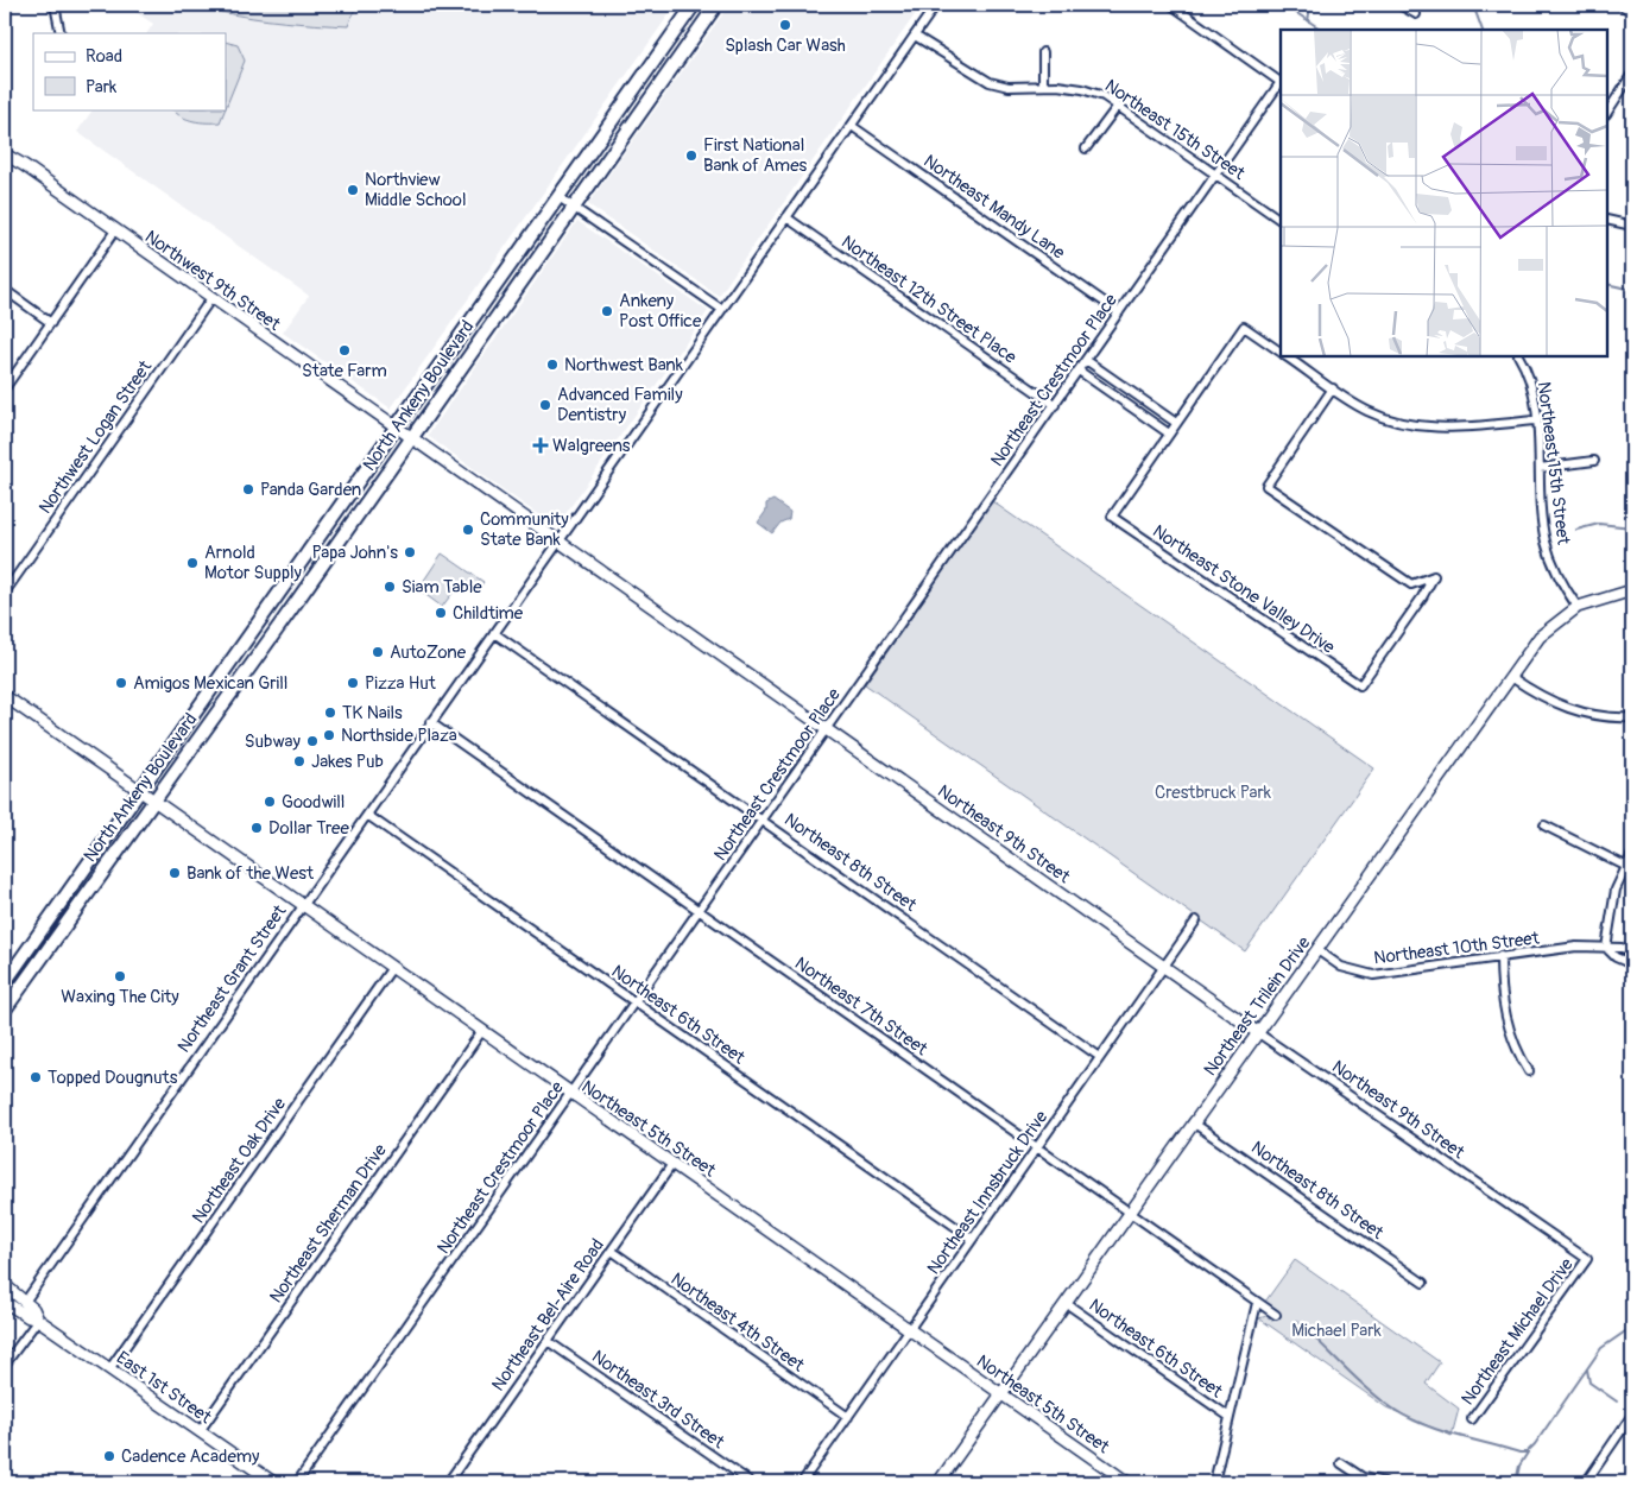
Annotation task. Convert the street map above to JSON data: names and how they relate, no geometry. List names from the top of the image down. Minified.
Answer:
{"streets":{"main road":["North Ankeny Boulevard"],"street":["Northeast 15th Street","Northeast Mandy Lane","Northwest 9th Street","Northeast 12th Street Place","Northeast Crestmoor Place","Northwest Logan Street","Northeast Stone Valley Drive","Northeast 9th Street","Northeast 8th Street","Northeast 10th Street","Northeast Grant Street","Northeast 7th Street","Northeast Trilein Drive","Northeast 6th Street","Northeast 5th Street","Northeast Oak Drive","Northeast Innsbruck Drive","Northeast Sherman Drive","Northeast Bel-Aire Road","Northeast 4th Street","Northeast Michael Drive","East 1st Street","Northeast 3rd Street"]},"crossings":[["Northeast 15th Street","Northeast Crestmoor Place"],["Northeast 15th Street","Northeast Grant Street"],["Northeast 15th Street","Northeast Trilein Drive"],["Northeast Mandy Lane","Northeast Crestmoor Place"],["Northeast Mandy Lane","Northeast Grant Street"],["Northwest 9th Street","North Ankeny Boulevard"],["Northwest 9th Street","Northwest Logan Street"],["Northwest 9th Street","Northeast 9th Street"],["Northeast 12th Street Place","Northeast Crestmoor Place"],["Northeast 12th Street Place","Northeast Grant Street"],["Northeast Crestmoor Place","Northeast 9th Street"],["Northeast Crestmoor Place","Northeast 8th Street"],["Northeast Crestmoor Place","Northeast 7th Street"],["Northeast Crestmoor Place","Northeast 6th Street"],["Northeast Crestmoor Place","Northeast 5th Street"],["North Ankeny Boulevard","Northeast 9th Street"],["North Ankeny Boulevard","Northeast 5th Street"],["Northeast 9th Street","Northeast Grant Street"],["Northeast 9th Street","Northeast Trilein Drive"],["Northeast 9th Street","Northeast Innsbruck Drive"],["Northeast 9th Street","Northeast Michael Drive"],["Northeast 8th Street","Northeast Grant Street"],["Northeast 8th Street","Northeast Trilein Drive"],["Northeast 8th Street","Northeast Innsbruck Drive"],["Northeast 10th Street","Northeast Trilein Drive"],["Northeast Grant Street","Northeast 7th Street"],["Northeast Grant Street","Northeast 6th Street"],["Northeast Grant Street","Northeast 5th Street"],["Northeast Grant Street","East 1st Street"],["Northeast 7th Street","Northeast Trilein Drive"],["Northeast 7th Street","Northeast Innsbruck Drive"],["Northeast Trilein Drive","Northeast 6th Street"],["Northeast Trilein Drive","Northeast 5th Street"],["Northeast 6th Street","Northeast Innsbruck Drive"],["Northeast 5th Street","Northeast Oak Drive"],["Northeast 5th Street","Northeast Innsbruck Drive"],["Northeast 5th Street","Northeast Sherman Drive"],["Northeast 5th Street","Northeast Bel-Aire Road"],["Northeast Oak Drive","East 1st Street"],["Northeast Innsbruck Drive","Northeast 4th Street"],["Northeast Sherman Drive","East 1st Street"],["Northeast Bel-Aire Road","Northeast 4th Street"],["Northeast Bel-Aire Road","Northeast 3rd Street"]],"parks":["Crestbruck Park","Michael Park"],"places":{"other":["Splash Car Wash","First National Bank of Ames","Northview Middle School","Ankeny Post Office","State Farm","Northwest Bank","Advanced Family Dentistry","Panda Garden","Community State Bank","Papa John's","Arnold Motor Supply","Siam Table","Childtime","AutoZone","Amigos Mexican Grill","Pizza Hut","TK Nails","Northside Plaza","Subway","Jakes Pub","Goodwill","Dollar Tree","Bank of the West","Waxing The City","Topped Dougnuts","Cadence Academy"],"health":["Walgreens"]},"legend":["Road","Park"]}
